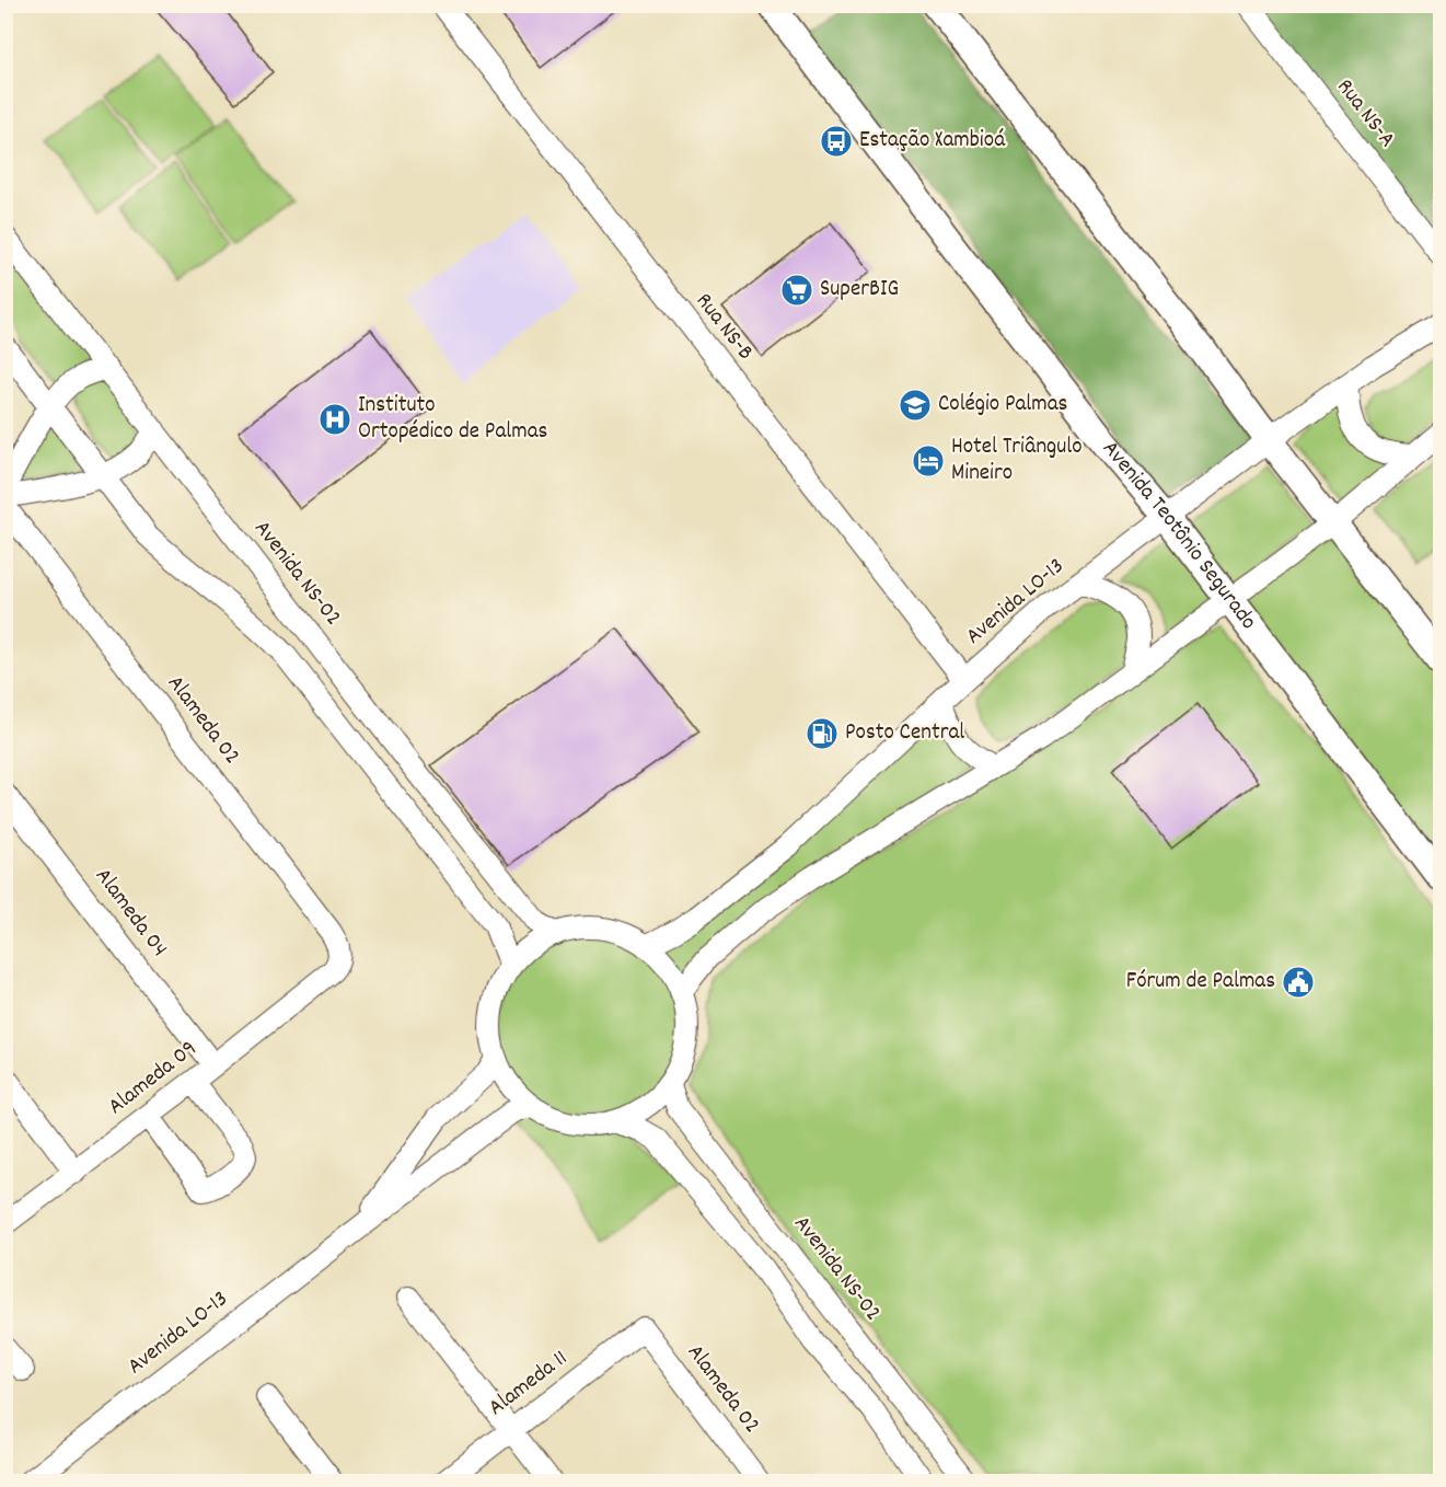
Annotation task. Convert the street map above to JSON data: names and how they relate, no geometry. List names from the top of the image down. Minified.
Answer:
{"streets":{"main road":["Avenida Teotônio Segurado"],"street":["Rua NS-A","Rua NS-B","Avenida NS-02","Avenida LO-13","Alameda 02","Alameda 04","Alameda 09","Alameda 11"]},"crossings":[["Rua NS-B","Avenida LO-13"],["Avenida Teotônio Segurado","Avenida LO-13"],["Avenida NS-02","Avenida LO-13"],["Alameda 02","Alameda 09"],["Alameda 02","Alameda 11"],["Alameda 04","Alameda 09"]],"places":{"bus stop":["Estação Xambioá"],"supermarket":["SuperBIG"],"school or university":["Colégio Palmas"],"hospital":["Instituto Ortopédico de Palmas"],"hotel":["Hotel Triângulo Mineiro"],"fuel station":["Posto Central"],"public building":["Fórum de Palmas"]}}
